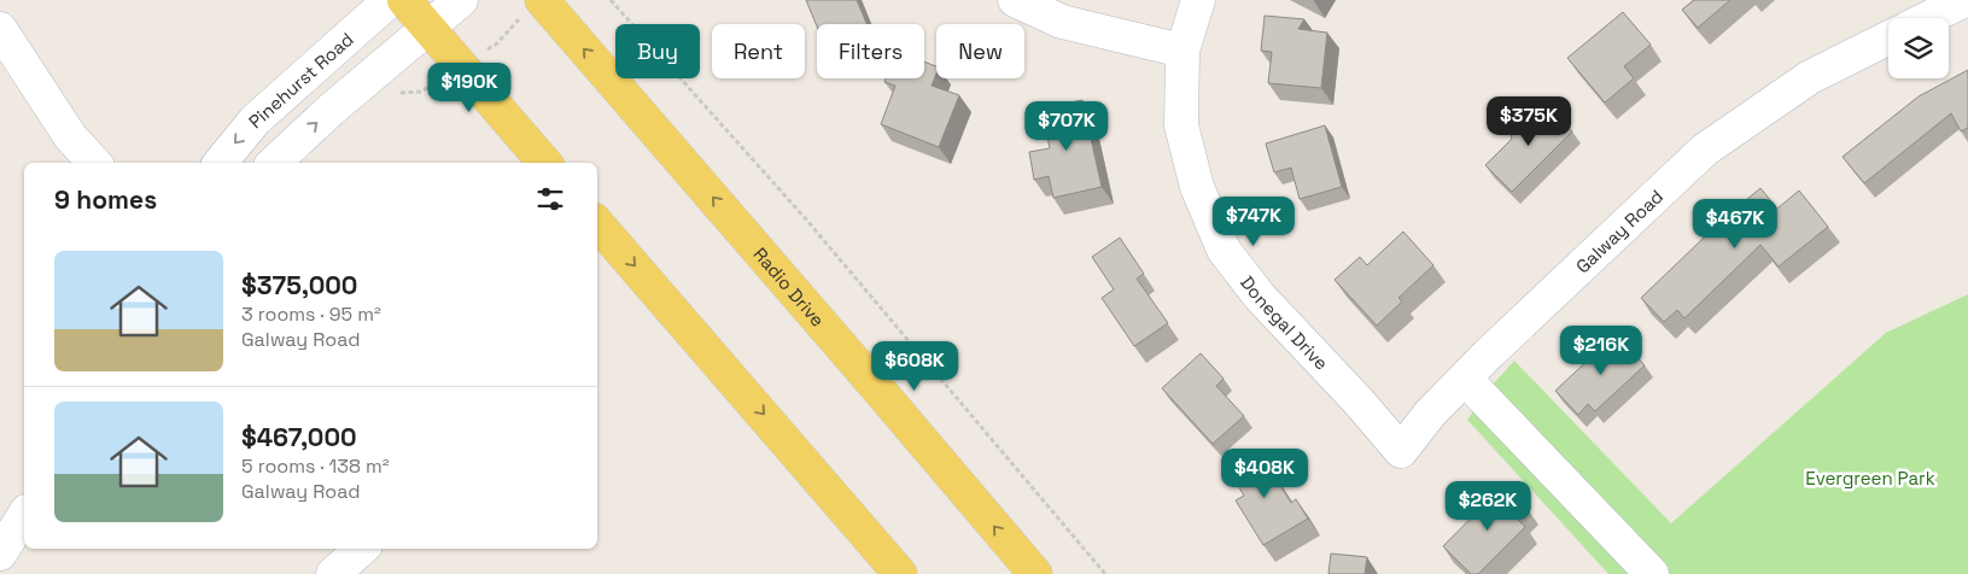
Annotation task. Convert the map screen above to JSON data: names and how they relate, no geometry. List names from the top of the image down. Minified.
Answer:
{"streets":{"main road":["Radio Drive"],"street":["Pinehurst Road","Galway Road","Donegal Drive"]},"crossings":[["Galway Road","Donegal Drive"]],"parks":["Evergreen Park"],"page":{"chip":["Buy","Rent","Filters","New"],"price":["$190K","$375K","$707K","$747K","$467K","$216K","$608K","$408K","$262K"],"heading":"9 homes","list":[{"name":"$375,000","note":"3 rooms · 95 m² · Galway Road"},{"name":"$467,000","note":"5 rooms · 138 m² · Galway Road"}]}}
